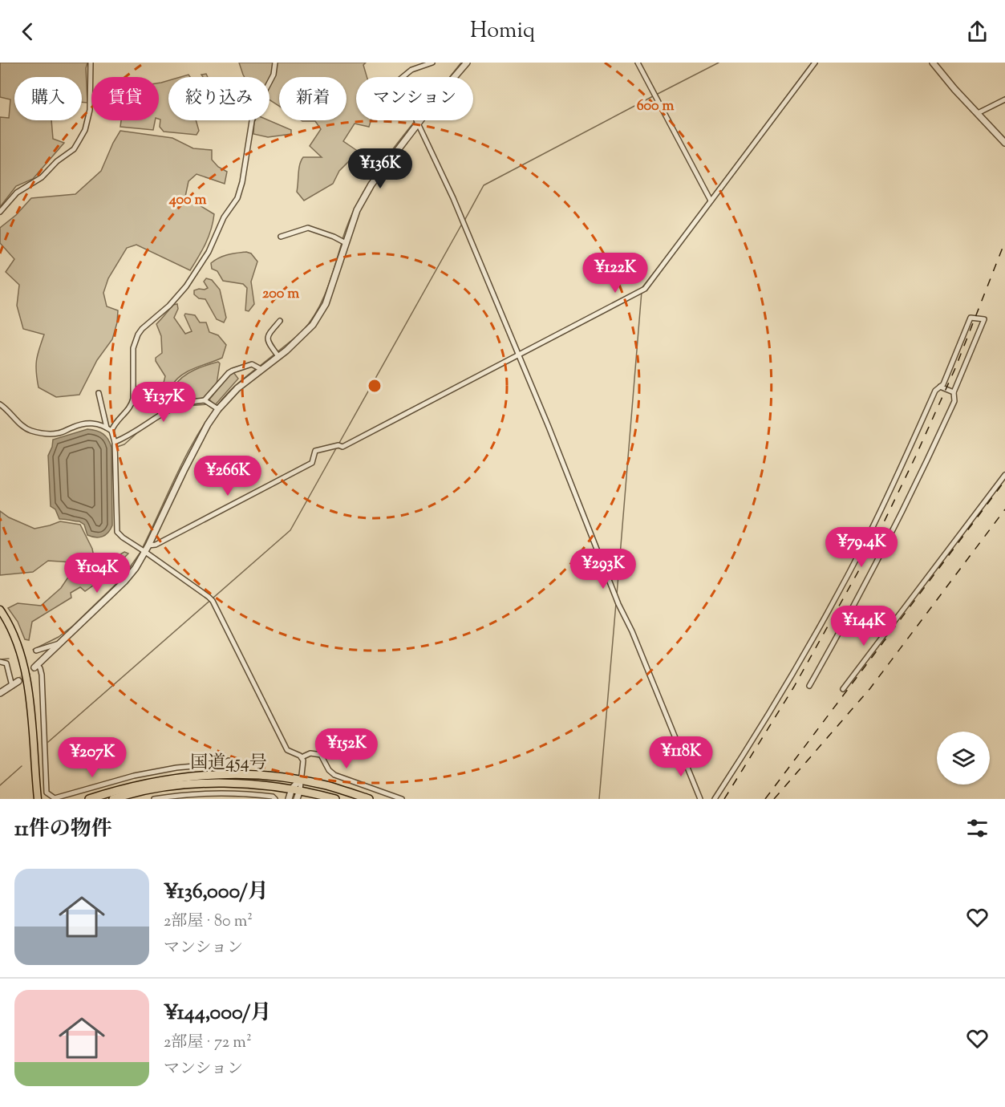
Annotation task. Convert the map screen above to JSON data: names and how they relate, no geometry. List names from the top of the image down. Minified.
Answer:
{"streets":{"highway":["国道454号"]},"page":{"header":"Homiq","chip":["購入","賃貸","絞り込み","新着","マンション"],"price":["¥136K","¥122K","¥137K","¥266K","¥79.4K","¥293K","¥104K","¥144K","¥152K","¥118K","¥207K"],"heading":"11件の物件","list":[{"name":"¥136,000/月","note":"2部屋 · 80 m² · マンション"},{"name":"¥144,000/月","note":"2部屋 · 72 m² · マンション"}]},"rings":["600 m","400 m","200 m"]}
